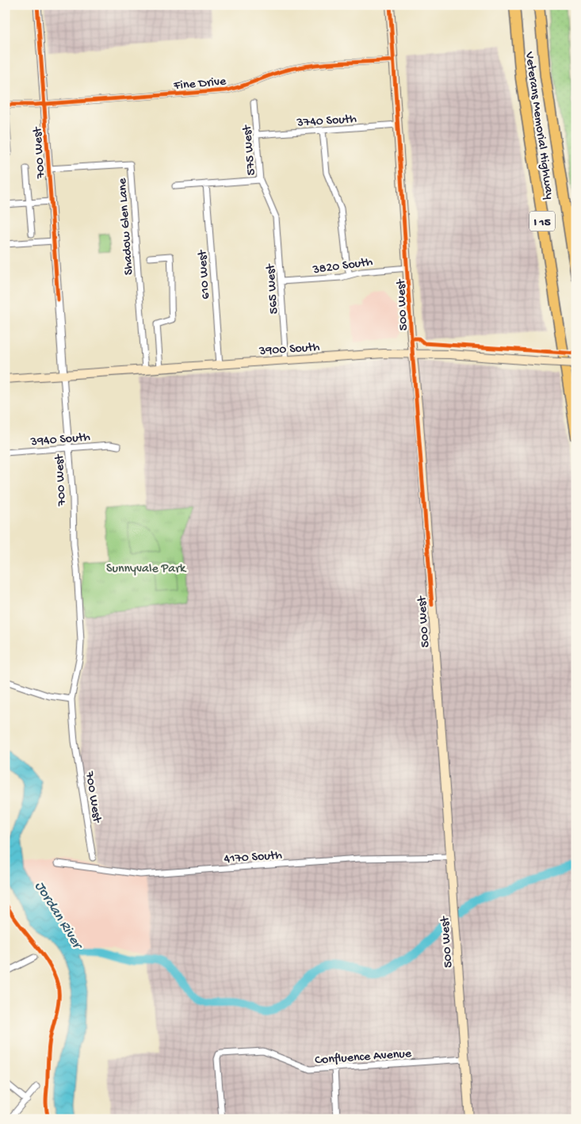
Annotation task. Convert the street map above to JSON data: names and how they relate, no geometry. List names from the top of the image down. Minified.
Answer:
{"streets":{"highway":["Veterans Memorial Highway","I 15"],"main road":["500 West","3900 South"],"street":["Fine Drive","3740 South","575 West","700 West","Shadow Glen Lane","3820 South","610 West","565 West","3940 South","4170 South","Confluence Avenue"]},"crossings":[["Fine Drive","700 West"],["Fine Drive","500 West"],["3740 South","575 West"],["3740 South","500 West"],["575 West","565 West"],["700 West","Shadow Glen Lane"],["700 West","3900 South"],["700 West","3940 South"],["Shadow Glen Lane","3900 South"],["3820 South","565 West"],["3820 South","500 West"],["610 West","3900 South"],["565 West","3900 South"],["500 West","3900 South"],["500 West","4170 South"],["500 West","Confluence Avenue"]],"water":["Jordan River"],"parks":["Sunnyvale Park"]}
